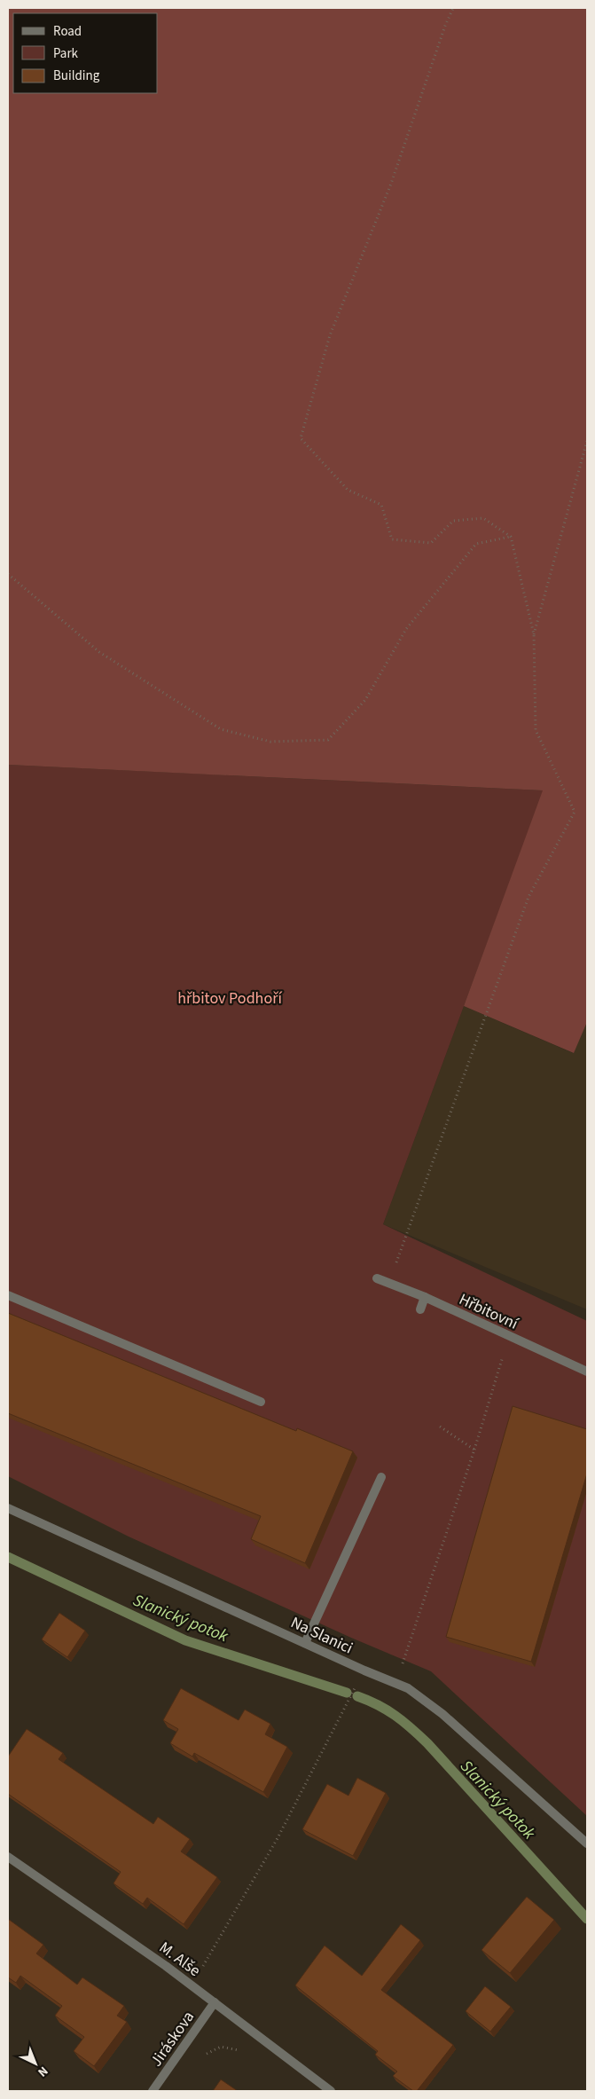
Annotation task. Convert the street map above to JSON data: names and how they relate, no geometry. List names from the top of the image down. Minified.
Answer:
{"streets":{"street":["Hřbitovní","Na Slanici","M. Alše","Jiráskova"]},"crossings":[["M. Alše","Jiráskova"]],"water":["Slanický potok"],"parks":["hřbitov Podhoří"],"legend":["Road","Park","Building"],"north":"bottom right"}
